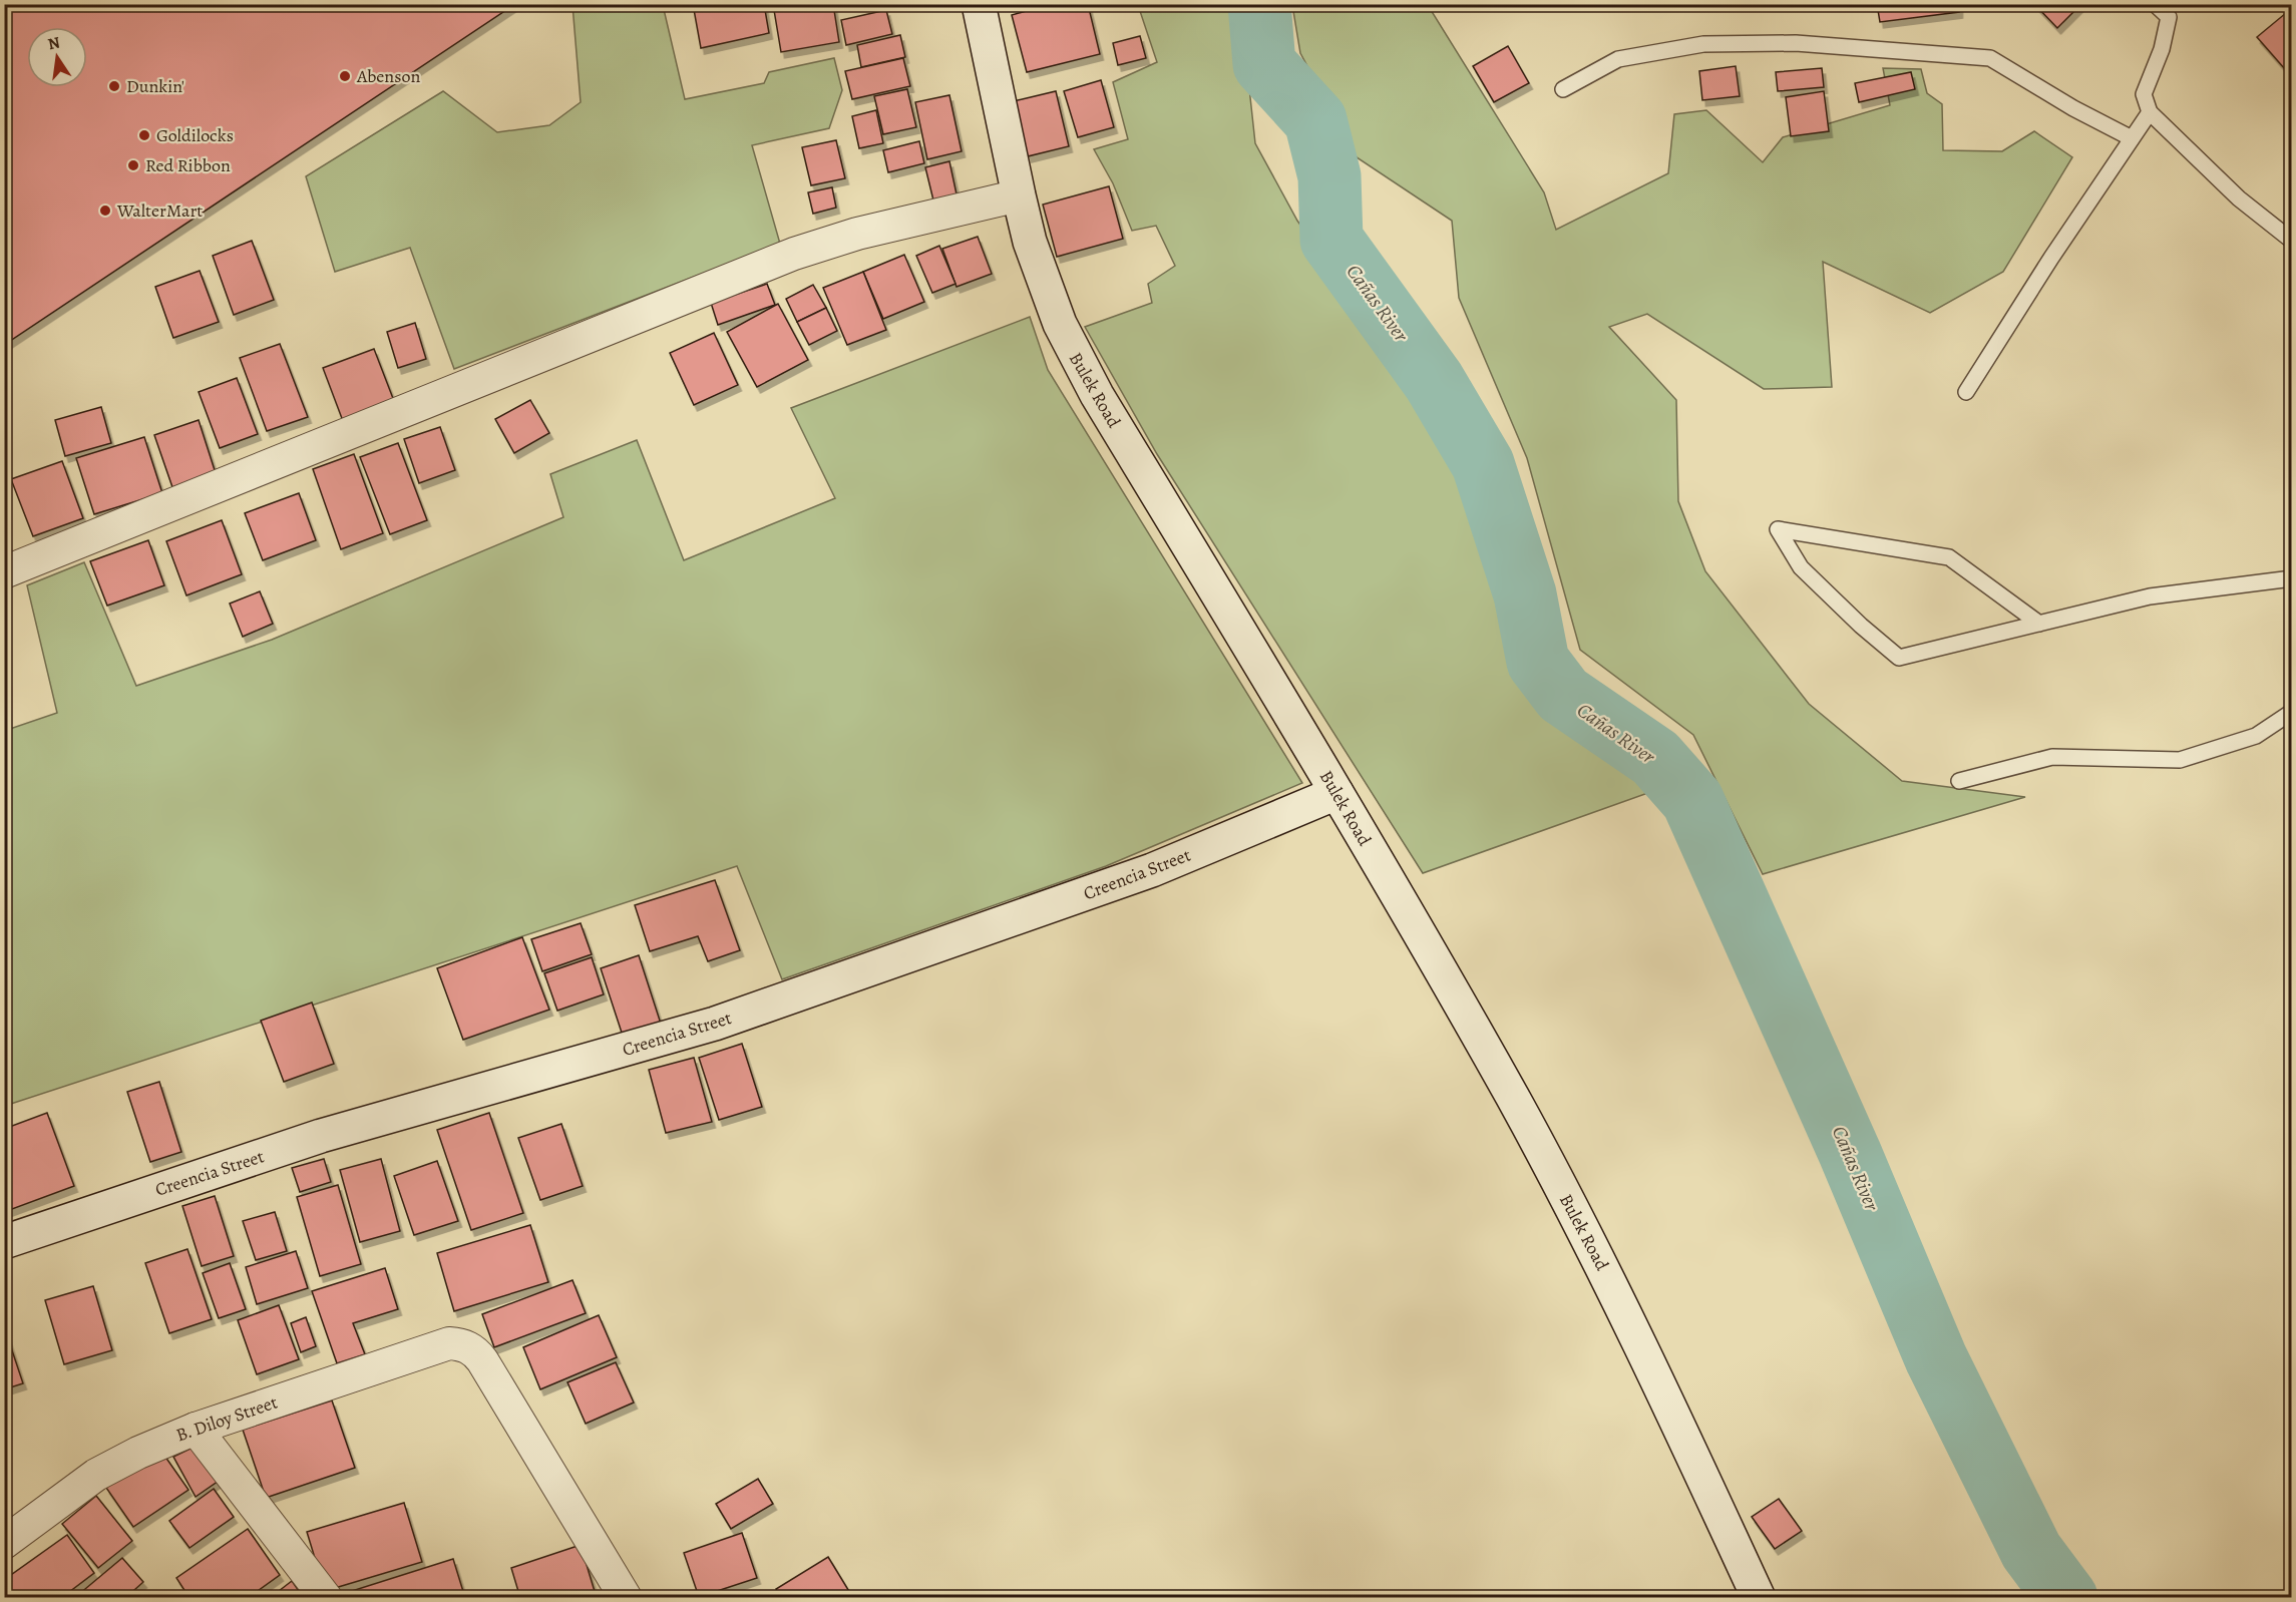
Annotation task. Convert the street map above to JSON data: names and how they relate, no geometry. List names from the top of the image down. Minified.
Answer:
{"streets":{"main road":["Bulek Road","Creencia Street"],"street":["B. Diloy Street"]},"crossings":[["Bulek Road","Creencia Street"]],"water":["Cañas River"],"places":["Abenson","Dunkin'","Goldilocks","Red Ribbon","WalterMart"],"north":"top"}
